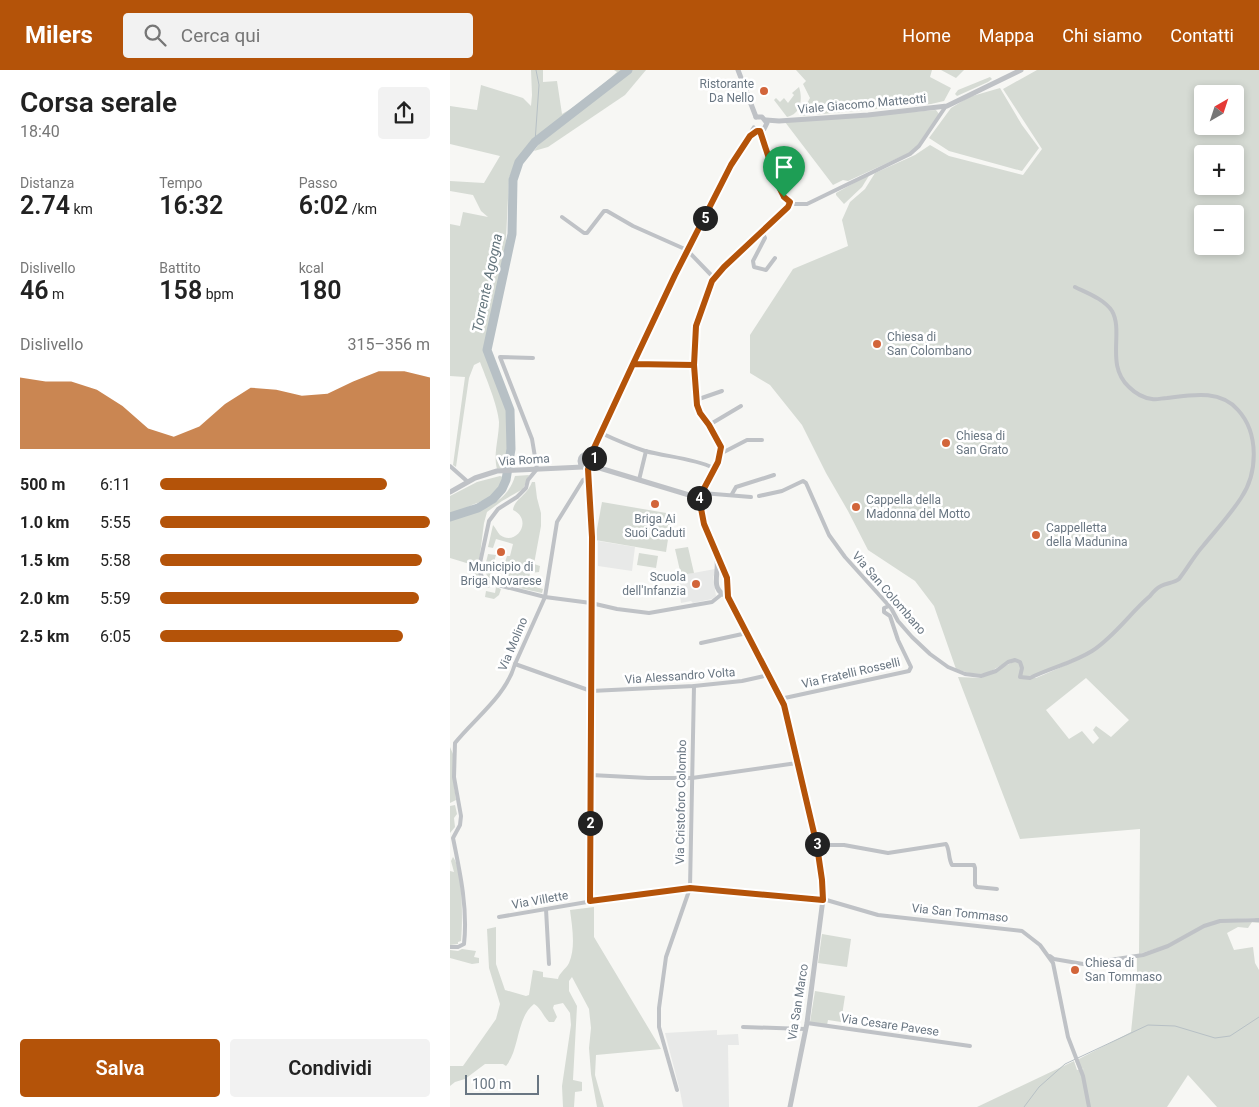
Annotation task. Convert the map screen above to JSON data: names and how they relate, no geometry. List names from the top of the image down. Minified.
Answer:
{"streets":{"street":["Viale Giacomo Matteotti","Via Roma","Via San Colombano","Via Molino","Via Fratelli Rosselli","Via Alessandro Volta","Via Cristoforo Colombo","Via Villette","Via San Tommaso","Via San Marco","Via Cesare Pavese"]},"crossings":[["Via Roma","Via San Marco"],["Via San Colombano","Via Fratelli Rosselli"],["Via Fratelli Rosselli","Via San Marco"],["Via Alessandro Volta","Via Cristoforo Colombo"],["Via Alessandro Volta","Via San Marco"],["Via Cristoforo Colombo","Via Villette"],["Via Villette","Via San Tommaso"],["Via Villette","Via San Marco"],["Via San Tommaso","Via San Marco"],["Via San Marco","Via Cesare Pavese"]],"water":["Torrente Agogna"],"places":["Ristorante Da Nello","Chiesa di San Colombano","Chiesa di San Grato","Briga Ai Suoi Caduti","Cappella della Madonna del Motto","Cappelletta della Madunina","Municipio di Briga Novarese","Scuola dell'Infanzia","Chiesa di San Tommaso"],"scale_bar":"100 m","north":"top right","page":{"header":"Milers","search":"Cerca qui","nav":["Home","Mappa","Chi siamo","Contatti"],"heading":["Corsa serale","18:40"],"map_buttons":["+","−"],"stats":[["Distanza","2.74 km"],["Tempo","16:32"],["Passo","6:02 /km"],["Dislivello","46 m"],["Battito","158 bpm"],["kcal","180"]],"pins":["5","1","4","2","3"],"chart":["Dislivello","315–356 m"],"list":[{"name":"500 m","note":"6:11"},{"name":"1.0 km","note":"5:55"},{"name":"1.5 km","note":"5:58"},{"name":"2.0 km","note":"5:59"},{"name":"2.5 km","note":"6:05"}],"buttons":["Salva","Condividi"],"scale":"100 m"}}
